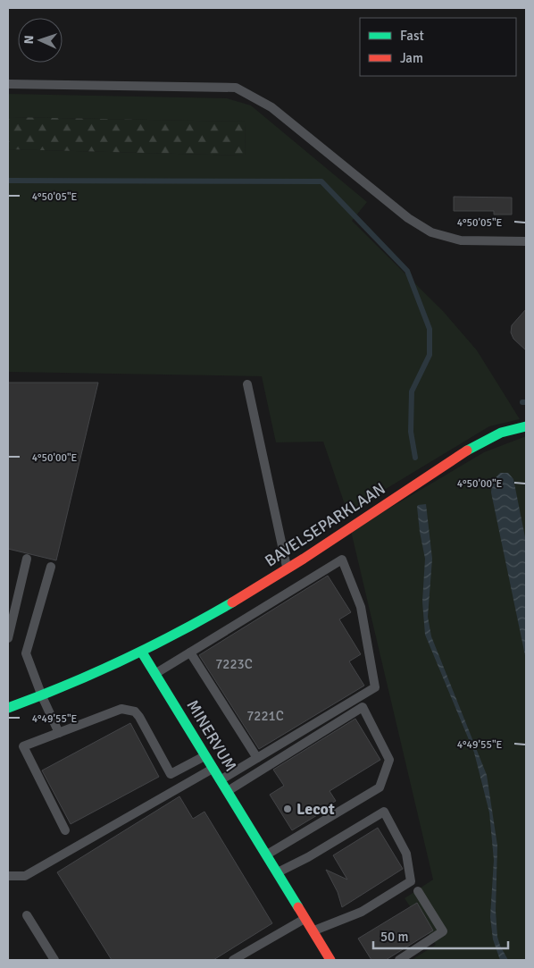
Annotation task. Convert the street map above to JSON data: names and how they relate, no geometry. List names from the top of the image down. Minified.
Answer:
{"streets":{"street":["BAVELSEPARKLAAN","MINERVUM"]},"crossings":[["BAVELSEPARKLAAN","MINERVUM"]],"places":["Lecot"],"house_numbers":["7223C","7221C"],"legend":["Fast","Jam"],"scale_bar":"50 m","north":"left","coordinates":["4°50'05\"E","4°50'00\"E","4°49'55\"E"]}
